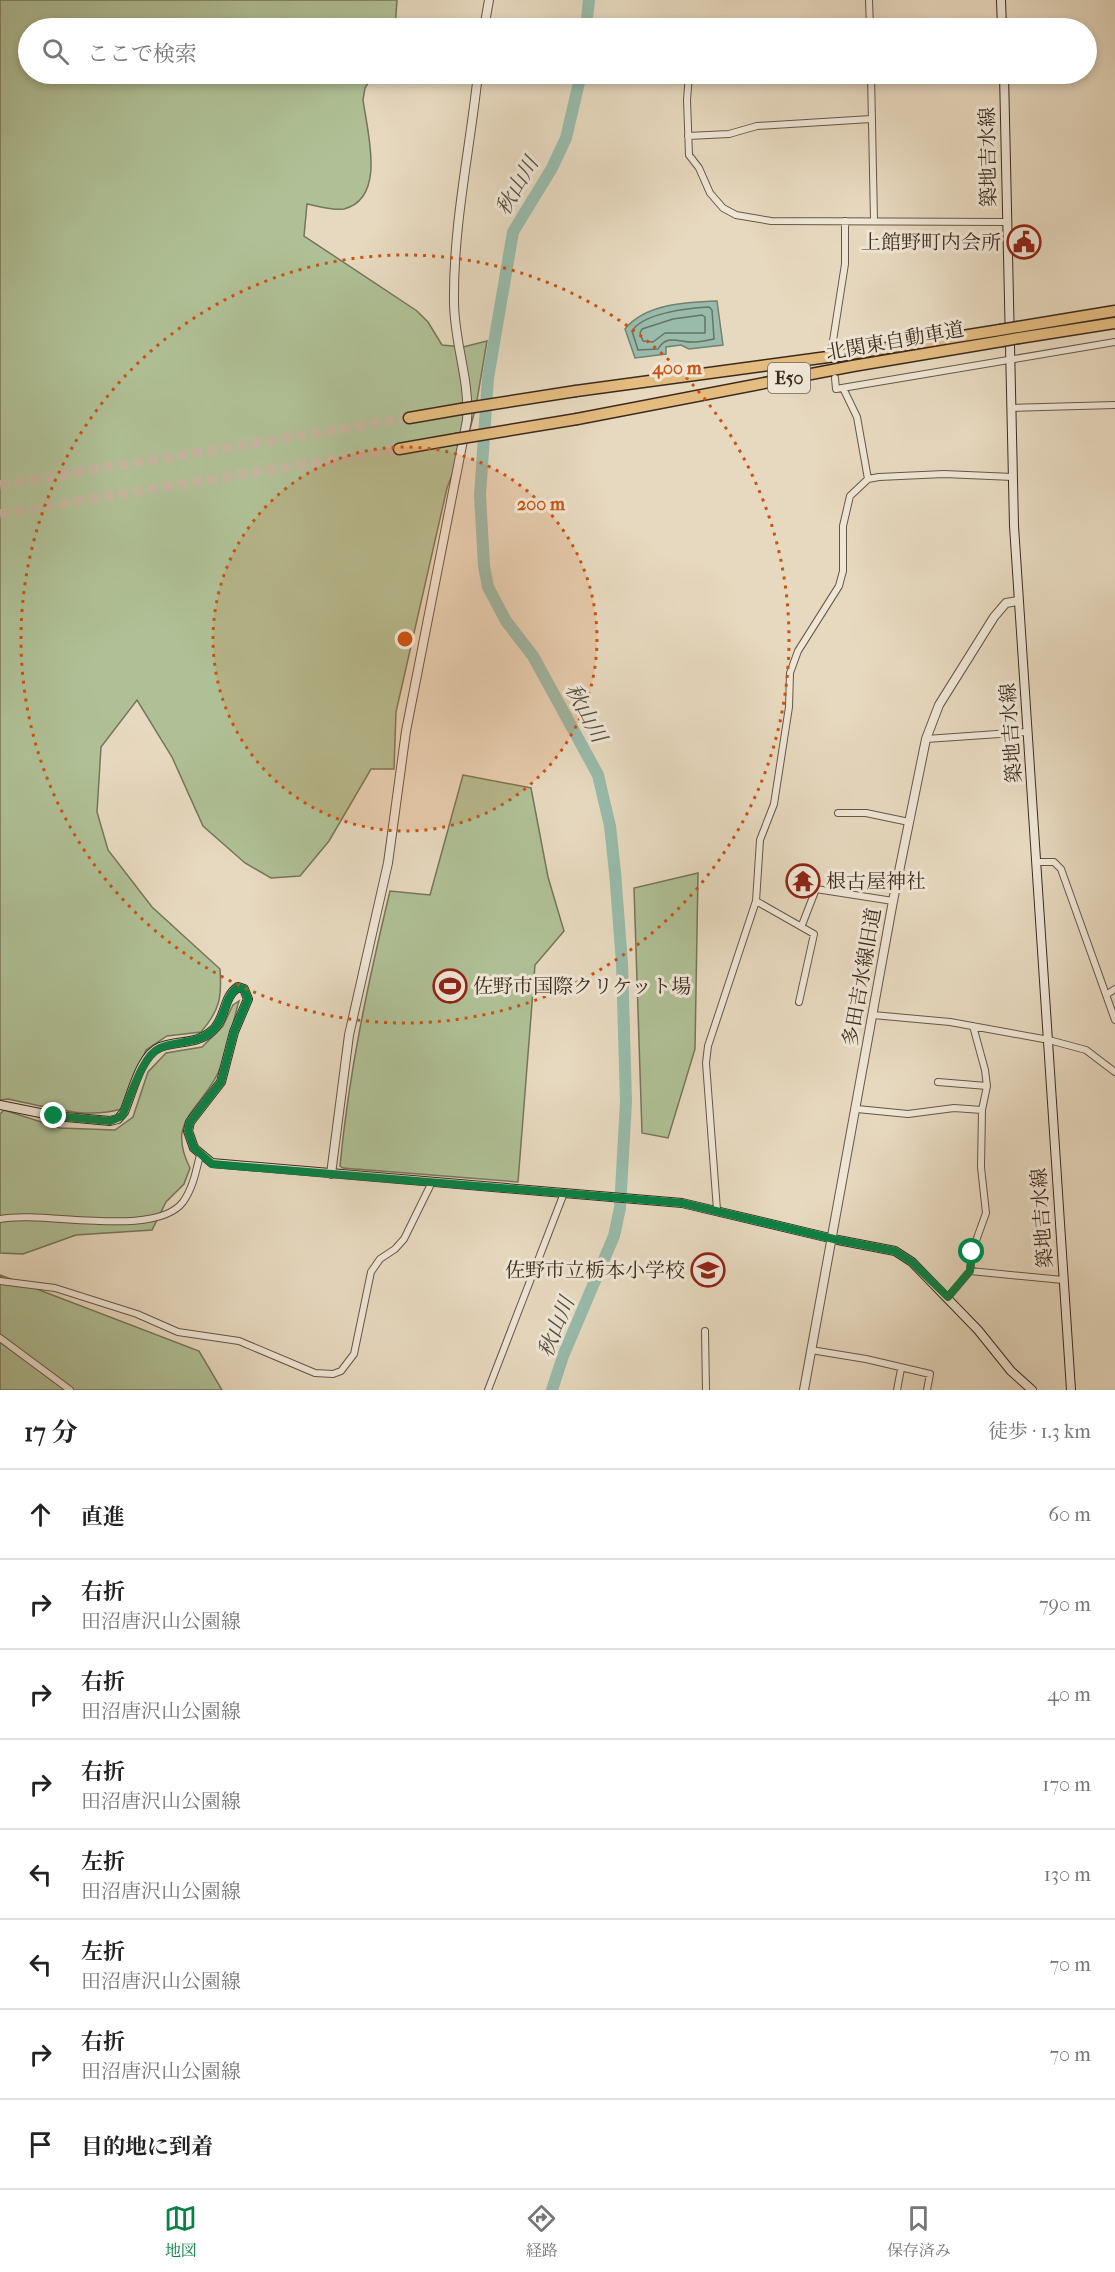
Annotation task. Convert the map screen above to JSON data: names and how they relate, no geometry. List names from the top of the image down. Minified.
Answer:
{"streets":{"highway":["北関東自動車道","E50"],"main road":["築地吉水線"],"street":["多田吉水線旧道"]},"crossings":[["築地吉水線","多田吉水線旧道"]],"water":["秋山川"],"places":{"public building":["上館野町内会所"],"temple":["根古屋神社"],"sports":["佐野市国際クリケット場"],"school or university":["佐野市立栃本小学校"]},"page":{"search":"ここで検索","heading":["17 分","徒歩 · 1.3 km"],"list":[["直進","60 m"],["右折","田沼唐沢山公園線","790 m"],["右折","田沼唐沢山公園線","40 m"],["右折","田沼唐沢山公園線","170 m"],["左折","田沼唐沢山公園線","130 m"],["左折","田沼唐沢山公園線","70 m"],["右折","田沼唐沢山公園線","70 m"],"目的地に到着"],"nav":["地図","経路","保存済み"]},"rings":["400 m","200 m"]}
